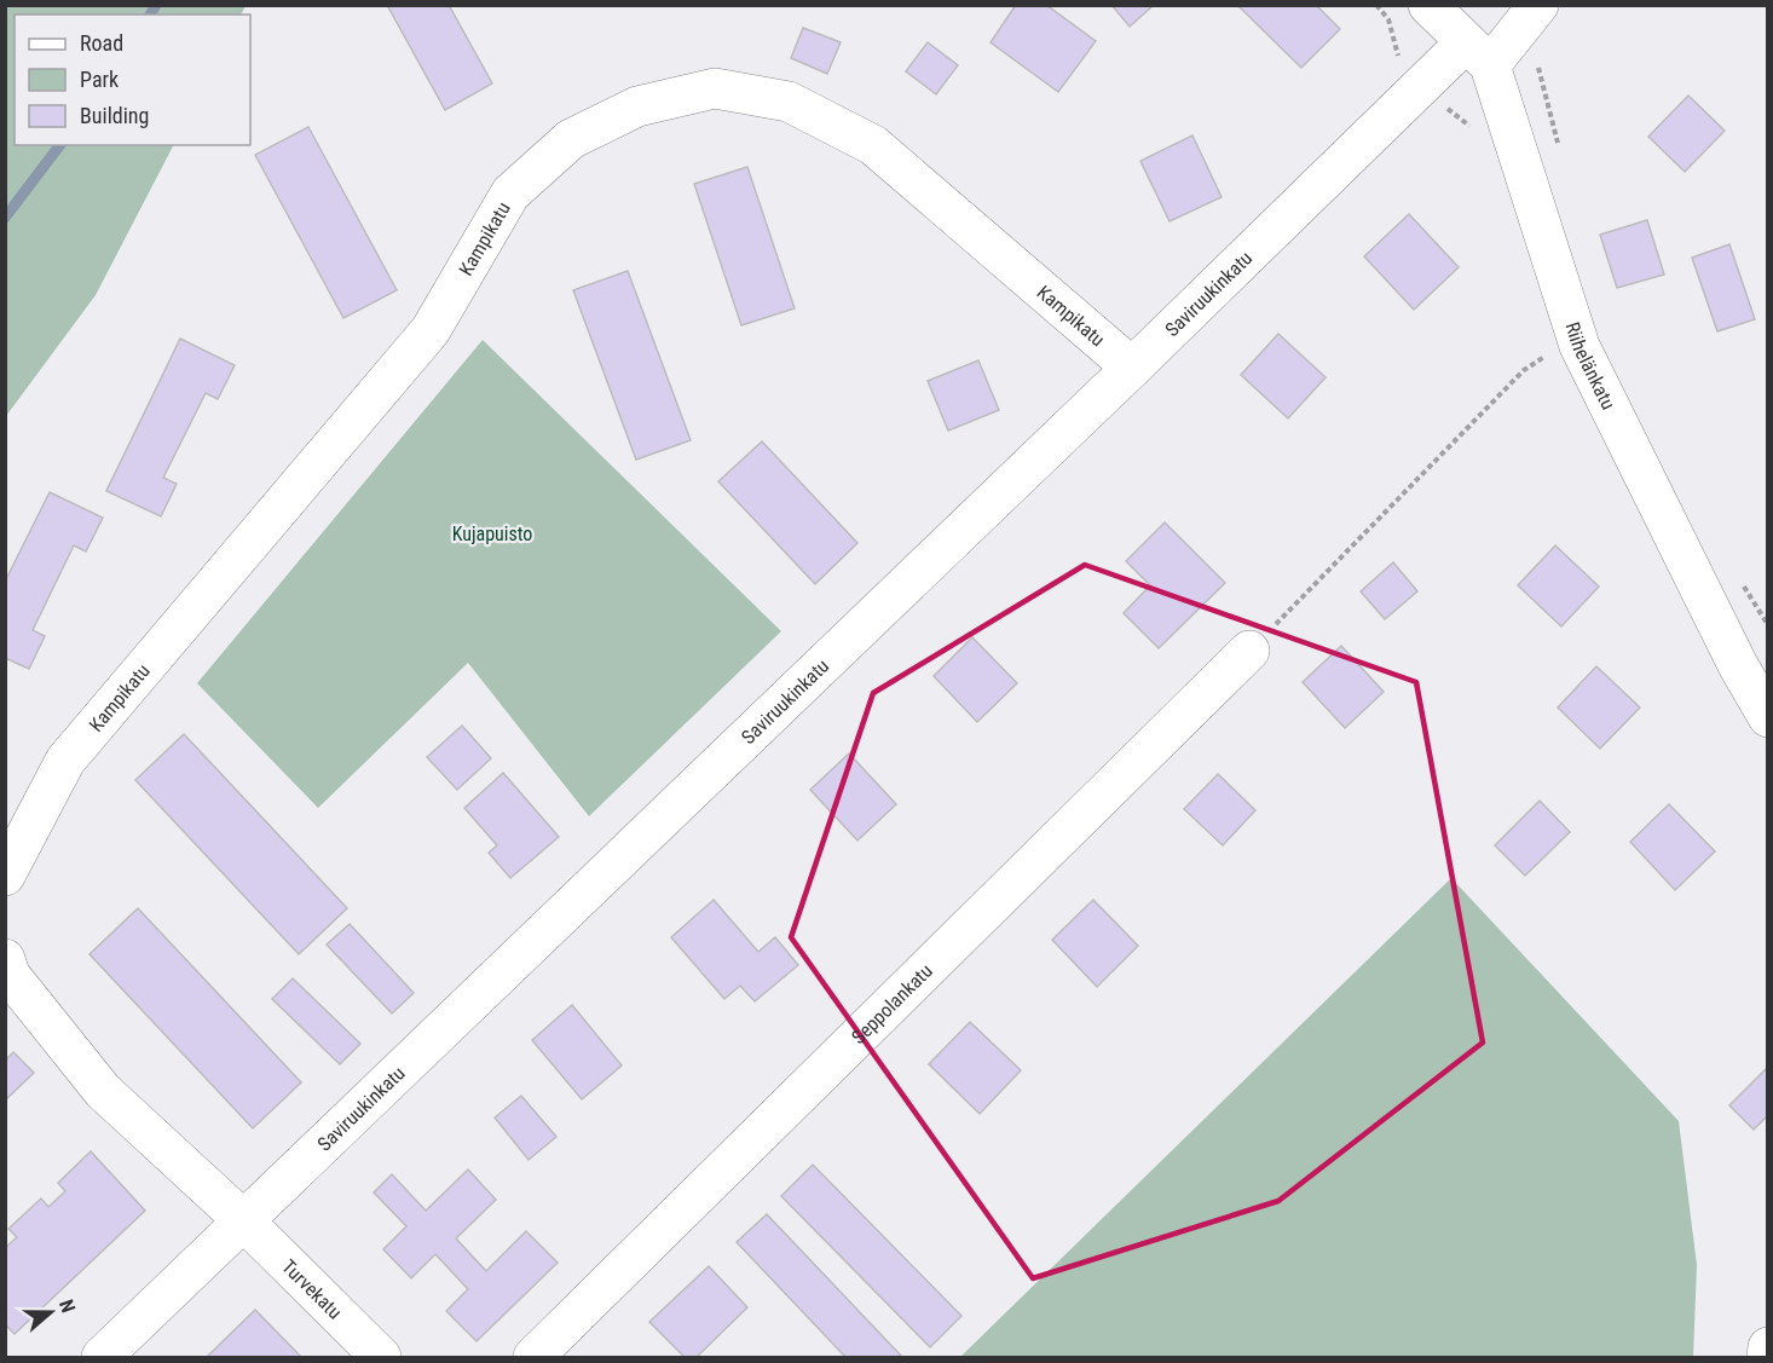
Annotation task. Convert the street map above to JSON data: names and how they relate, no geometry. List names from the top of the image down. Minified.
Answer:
{"streets":{"street":["Kampikatu","Saviruukinkatu","Riihelänkatu","Seppolankatu","Turvekatu"]},"crossings":[["Kampikatu","Saviruukinkatu"],["Saviruukinkatu","Riihelänkatu"],["Saviruukinkatu","Turvekatu"]],"parks":["Kujapuisto"],"legend":["Road","Park","Building"],"north":"right"}
